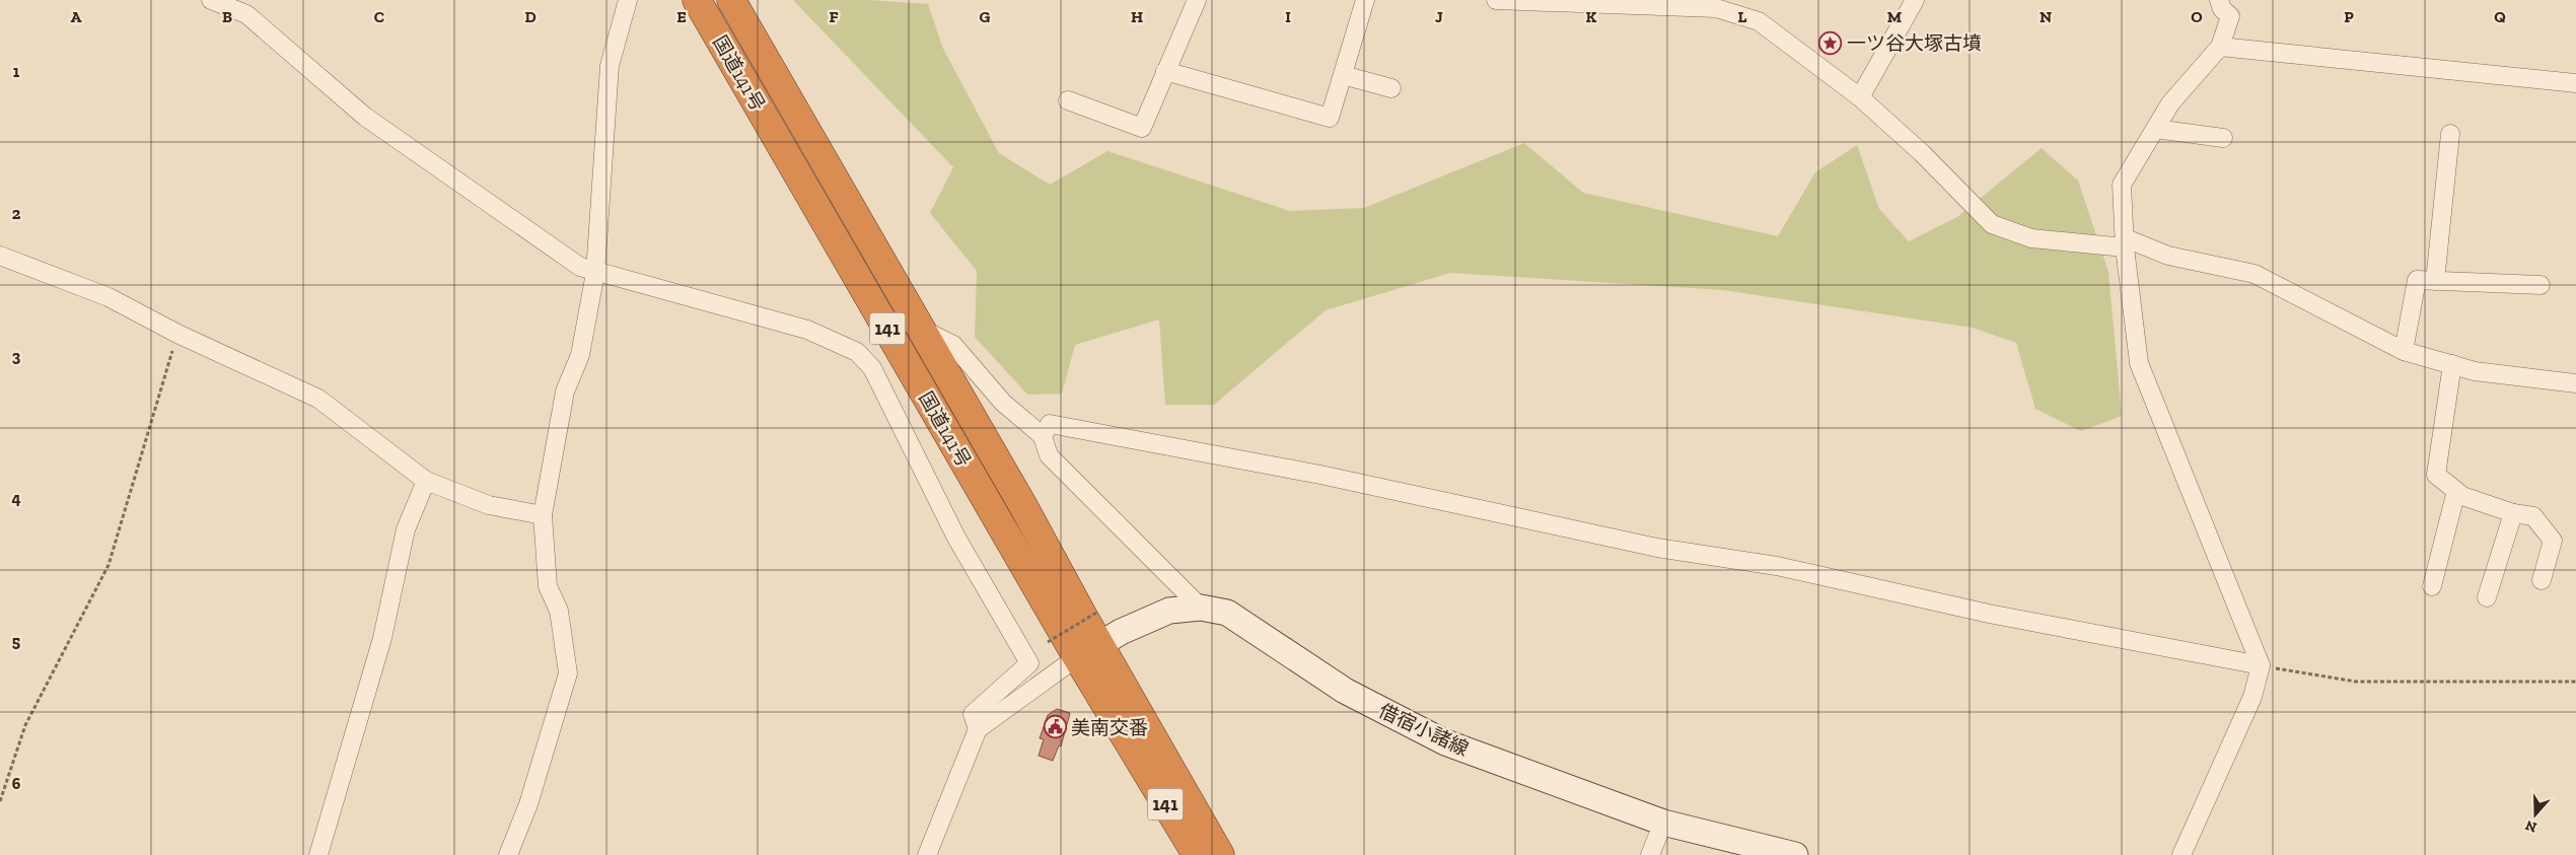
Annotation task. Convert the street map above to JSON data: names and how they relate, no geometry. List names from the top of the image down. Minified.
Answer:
{"streets":{"highway":["国道141号","141"],"main road":["借宿小諸線"]},"crossings":[["国道141号","借宿小諸線"]],"places":{"place":["一ツ谷大塚古墳"],"public building":["美南交番"]},"north":"bottom","grid":{"columns":["A","B","C","D","E","F","G","H","I","J","K","L","M","N","O","P","Q"],"rows":["1","2","3","4","5","6"]}}
